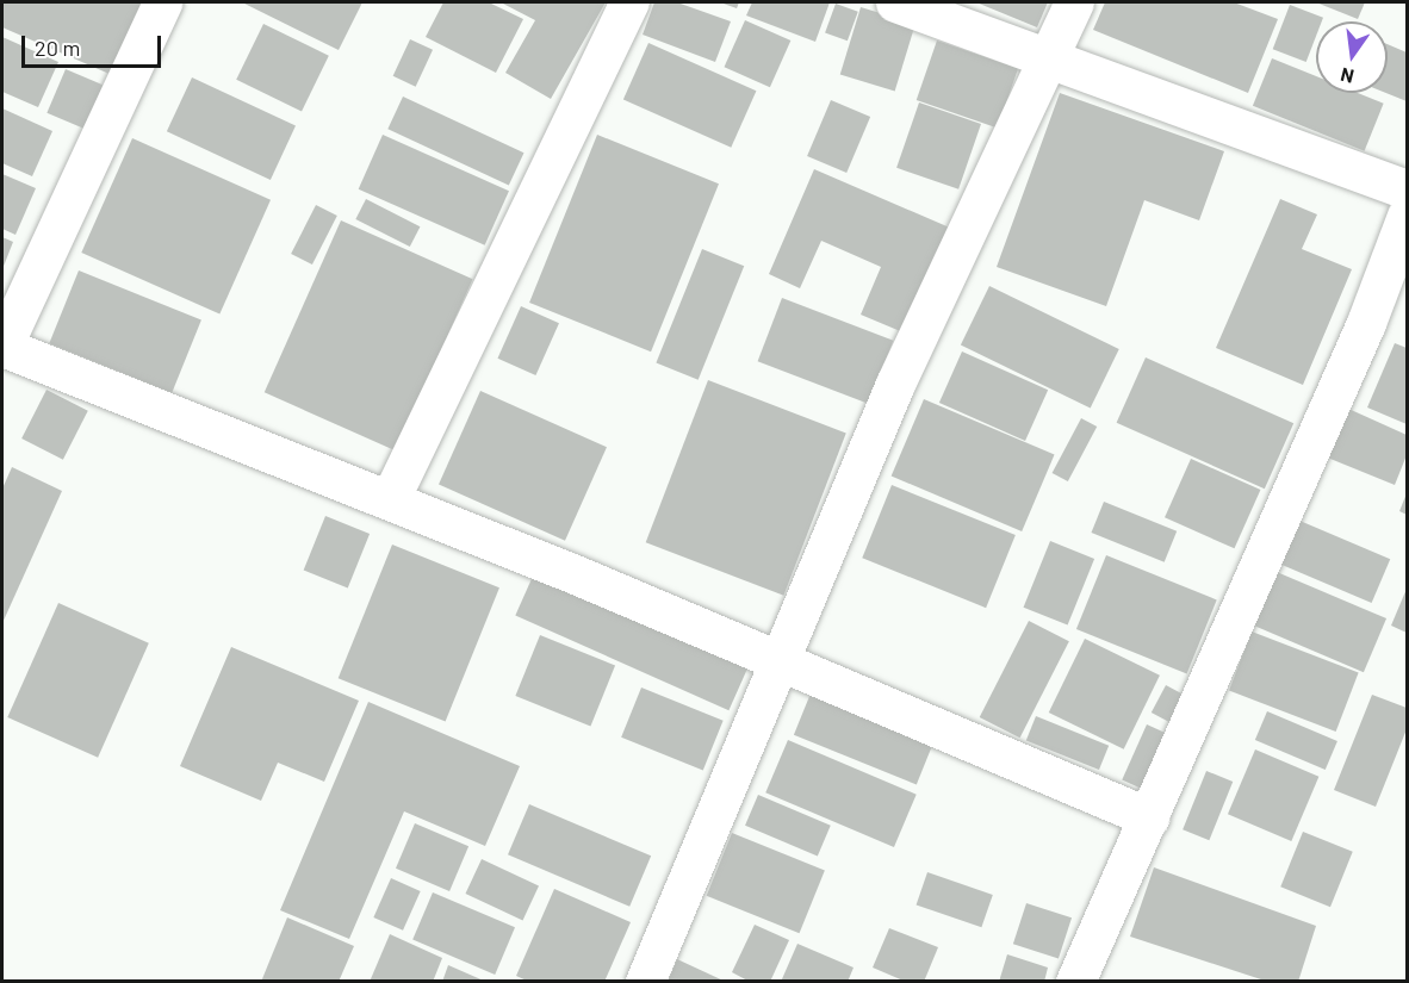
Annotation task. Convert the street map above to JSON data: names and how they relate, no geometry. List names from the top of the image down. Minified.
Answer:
{"scale_bar":"20 m","north":"bottom"}
